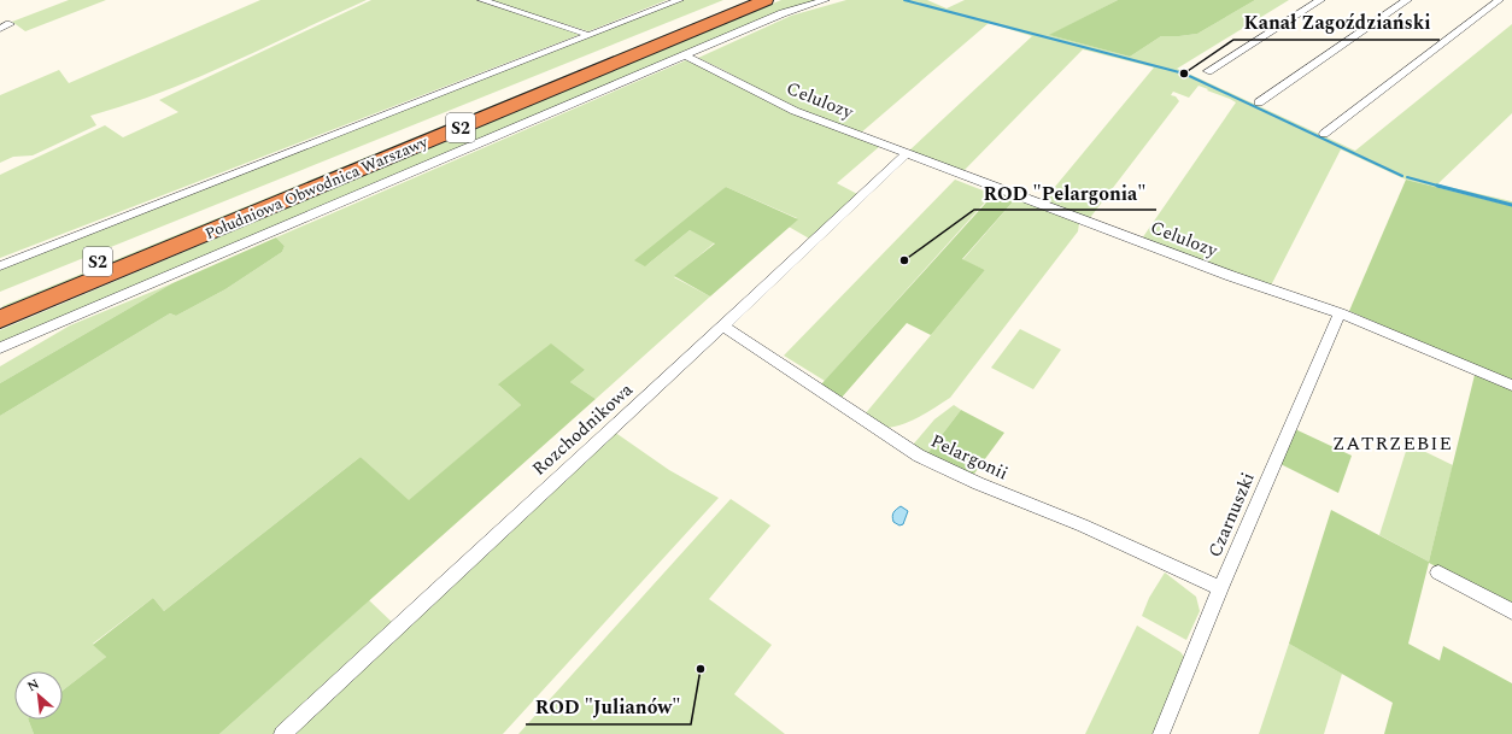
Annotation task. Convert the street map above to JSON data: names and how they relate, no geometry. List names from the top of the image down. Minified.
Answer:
{"streets":{"highway":["S2","Południowa Obwodnica Warszawy"],"street":["Celulozy","Rozchodnikowa","Pelargonii","Czarnuszki"]},"crossings":[["Celulozy","Rozchodnikowa"],["Celulozy","Czarnuszki"],["Rozchodnikowa","Pelargonii"],["Pelargonii","Czarnuszki"]],"districts":["ZATRZEBIE"],"places":["Kanał Zagoździański","ROD \"Pelargonia\"","ROD \"Julianów\""],"north":"top left"}
